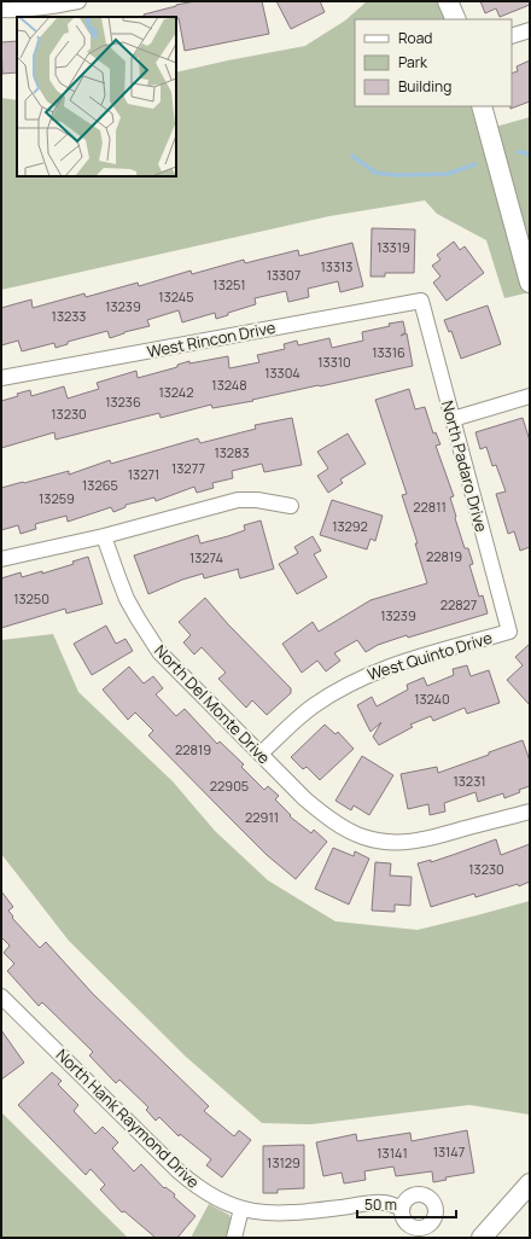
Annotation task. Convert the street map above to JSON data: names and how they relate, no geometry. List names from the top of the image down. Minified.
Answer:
{"streets":{"street":["West Rincon Drive","North Padaro Drive","West Quinto Drive","North Del Monte Drive","North Hank Raymond Drive"]},"crossings":[["West Rincon Drive","North Padaro Drive"],["North Padaro Drive","West Quinto Drive"],["West Quinto Drive","North Del Monte Drive"]],"house_numbers":["13319","13313","13307","13251","13245","13239","13233","13316","13310","13304","13248","13242","13236","13230","13283","13277","13271","13265","13259","22811","13292","22819","13274","13250","22827","13239","13240","22819","13231","22905","22911","13230","13147","13141","13129"],"legend":["Road","Park","Building"],"scale_bar":"50 m"}
